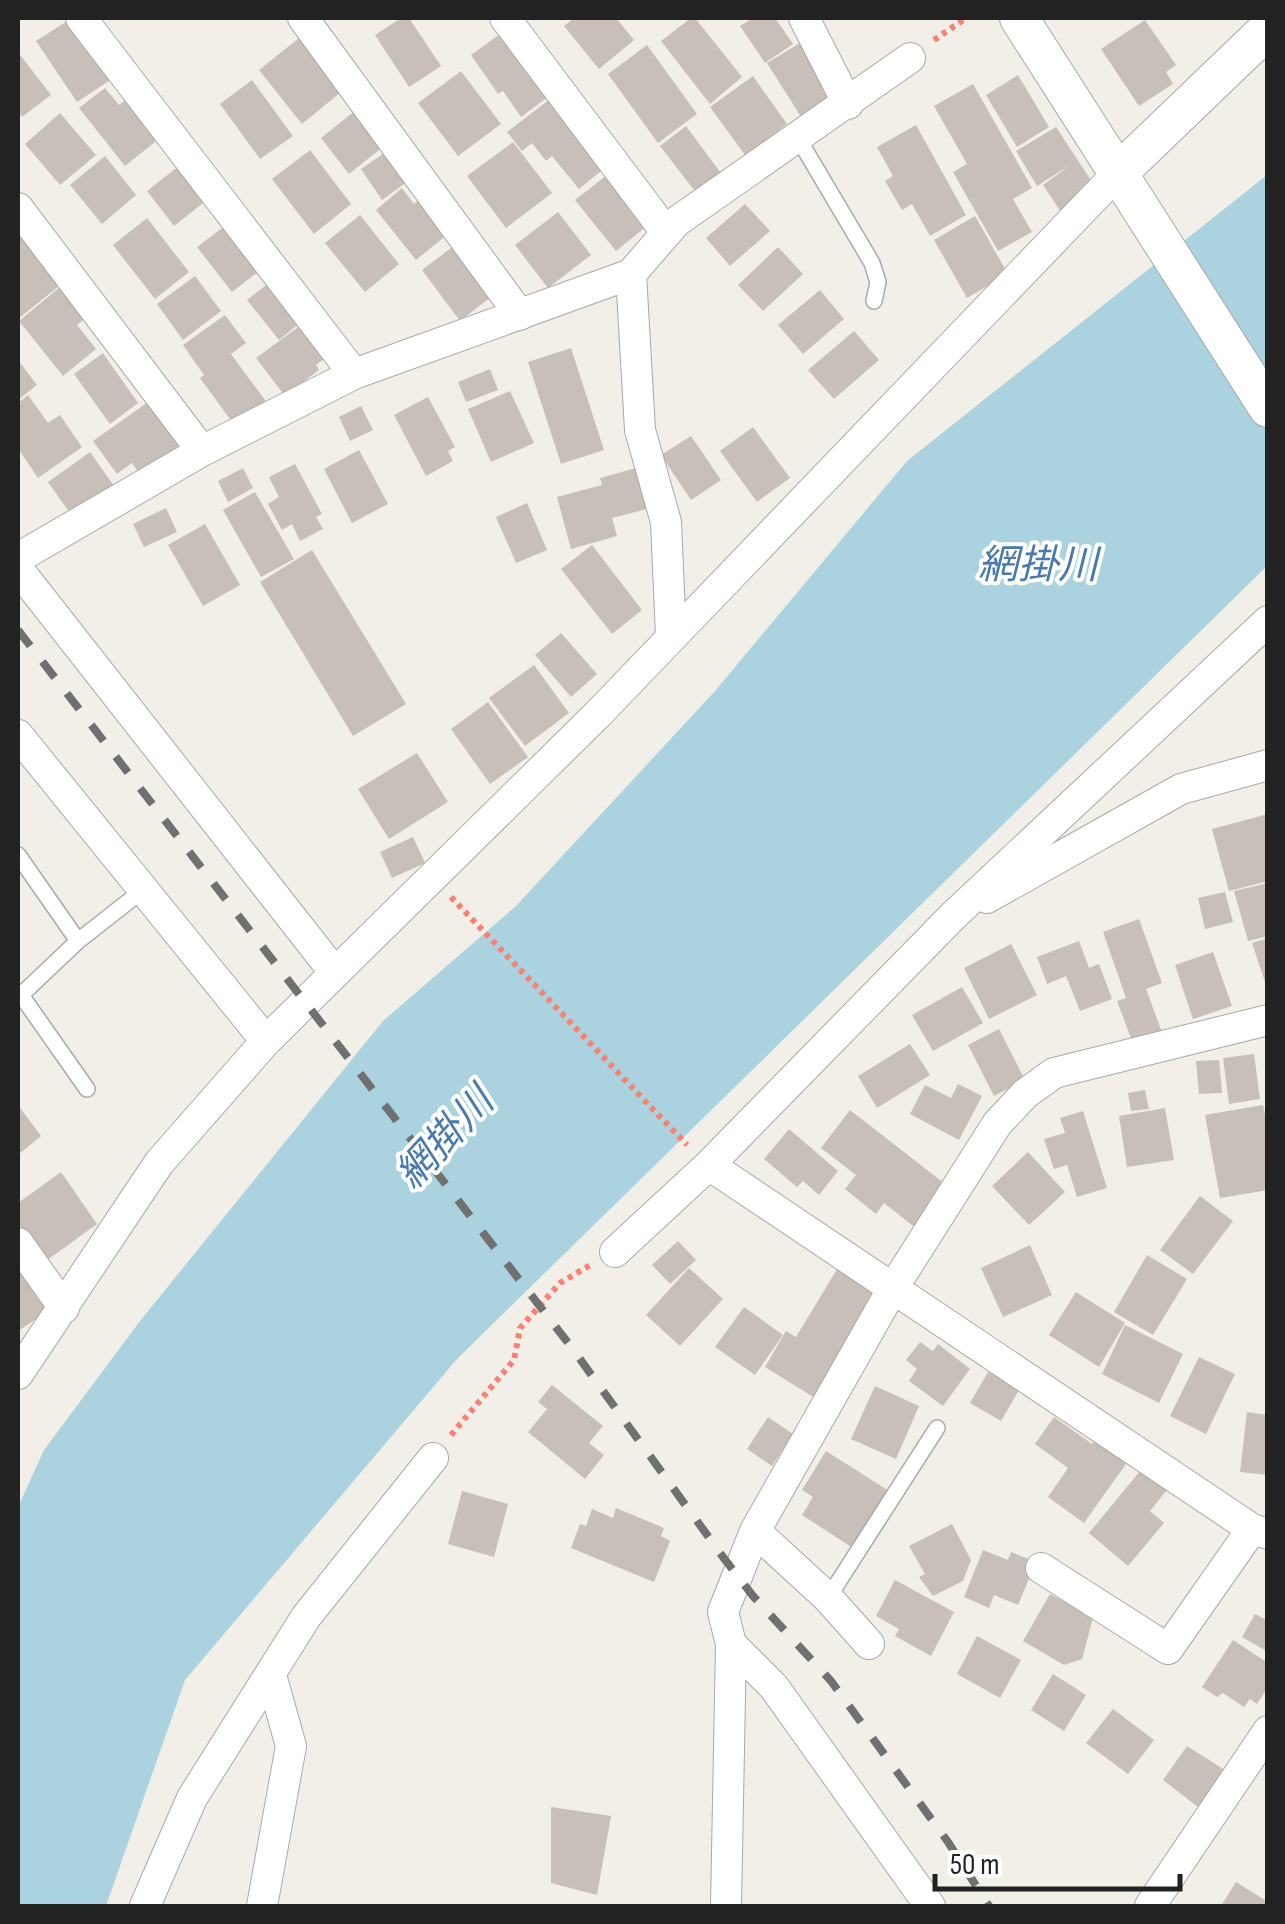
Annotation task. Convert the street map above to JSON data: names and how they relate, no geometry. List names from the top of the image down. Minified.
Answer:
{"water":["網掛川"],"scale_bar":"50 m"}
